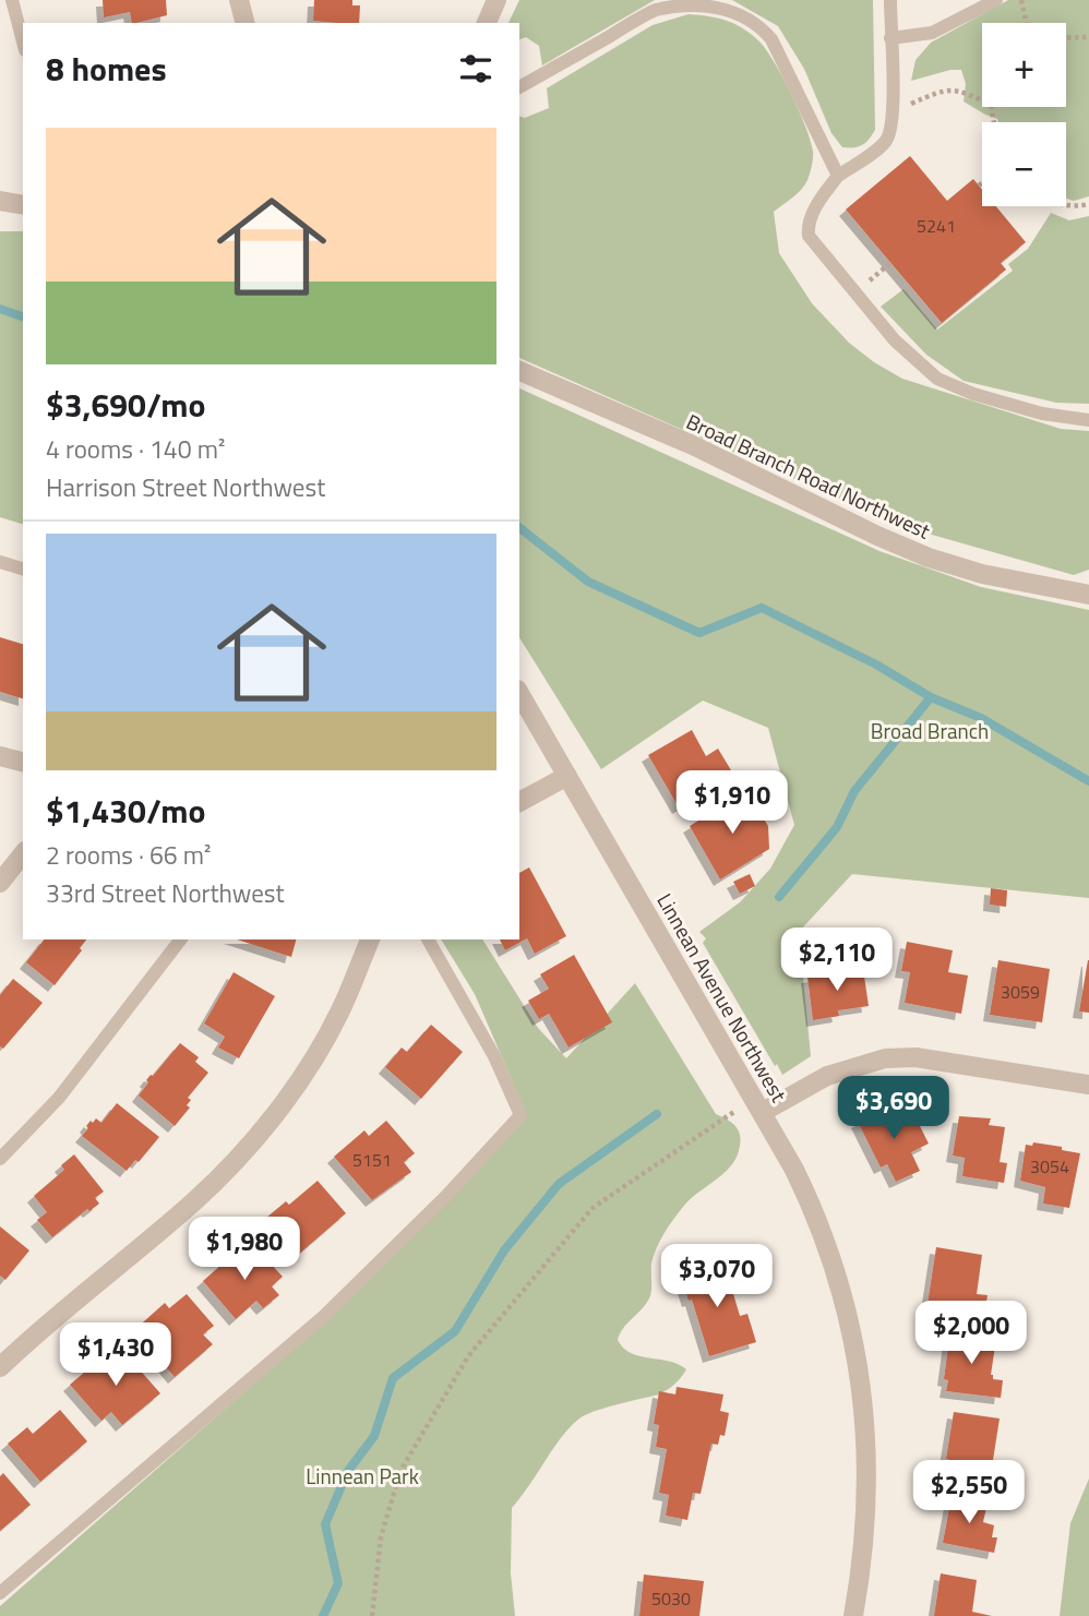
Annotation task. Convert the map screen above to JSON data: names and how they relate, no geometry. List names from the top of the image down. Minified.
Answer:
{"streets":{"street":["Broad Branch Road Northwest","Linnean Avenue Northwest"]},"parks":["Broad Branch","Linnean Park"],"house_numbers":["5241","3059","5151","3054","5030"],"page":{"map_buttons":["+","−"],"heading":"8 homes","list":[{"name":"$3,690/mo","note":"4 rooms · 140 m² · Harrison Street Northwest"},{"name":"$1,430/mo","note":"2 rooms · 66 m² · 33rd Street Northwest"}],"price":["$1,910","$2,110","$3,690","$1,980","$3,070","$2,000","$1,430","$2,550"]}}
